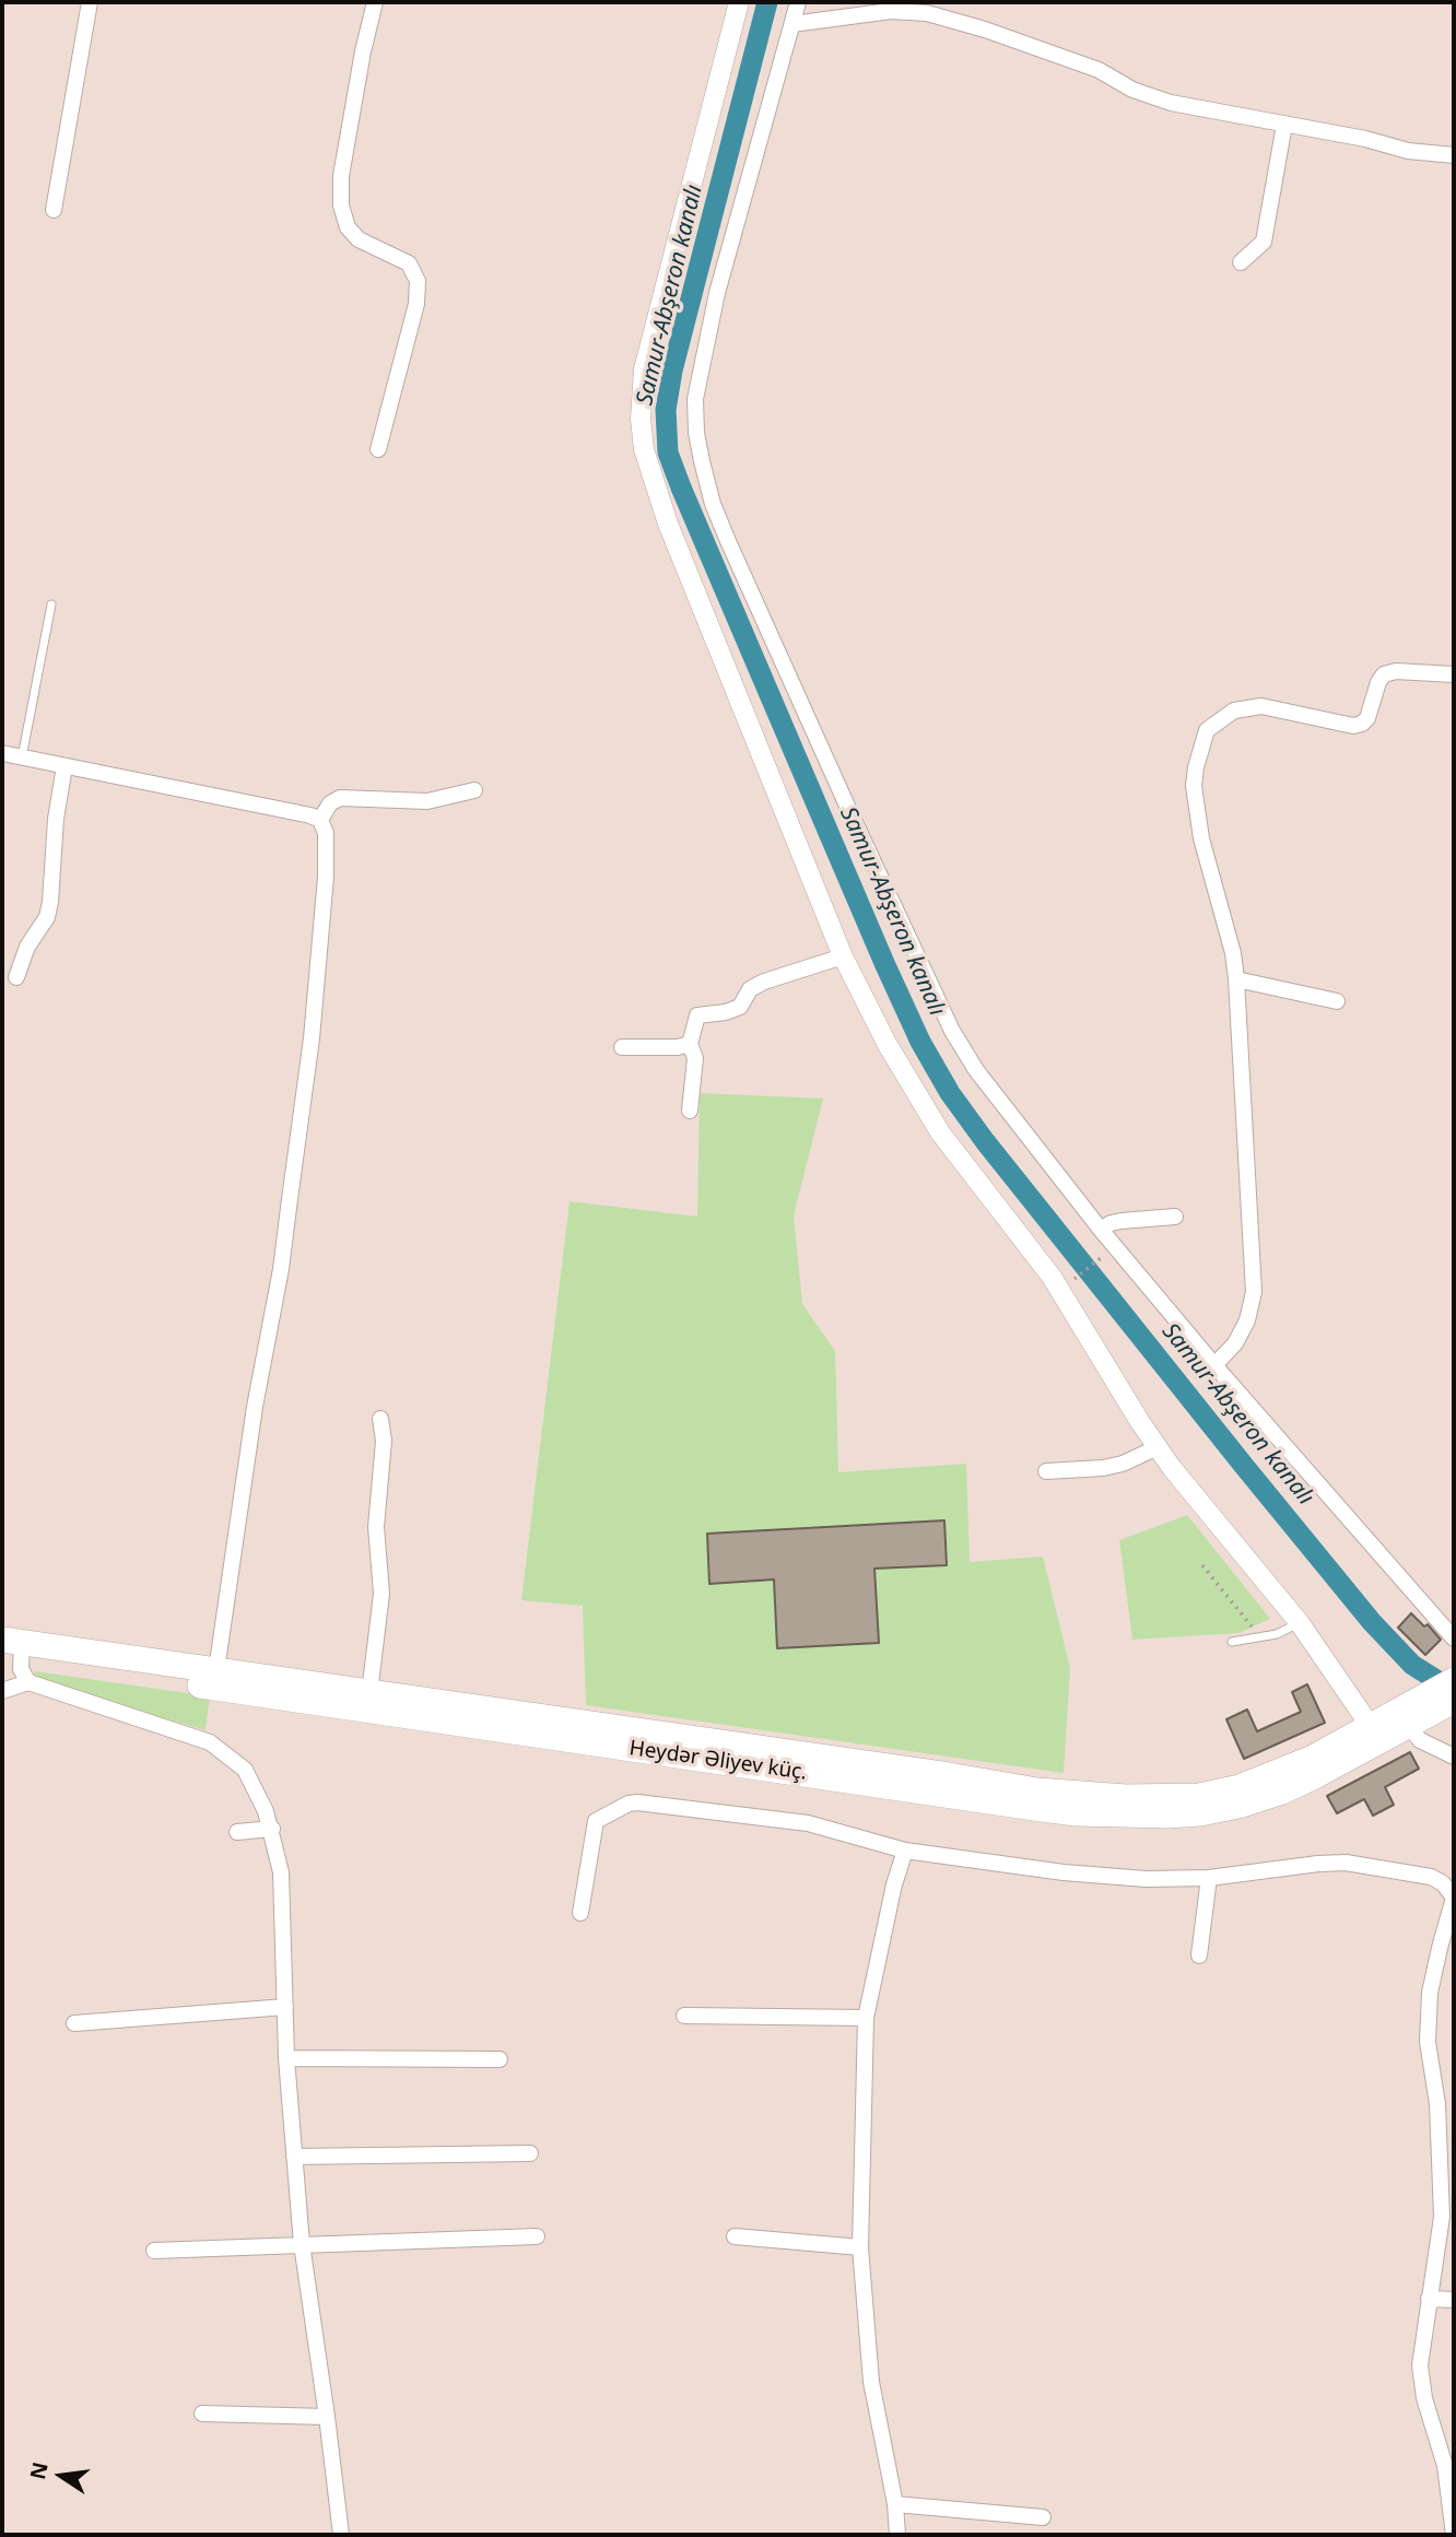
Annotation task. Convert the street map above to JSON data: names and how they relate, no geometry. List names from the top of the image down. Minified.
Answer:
{"streets":{"main road":["Heydər Əliyev küç."]},"water":["Samur-Abşeron kanalı"],"north":"left"}
